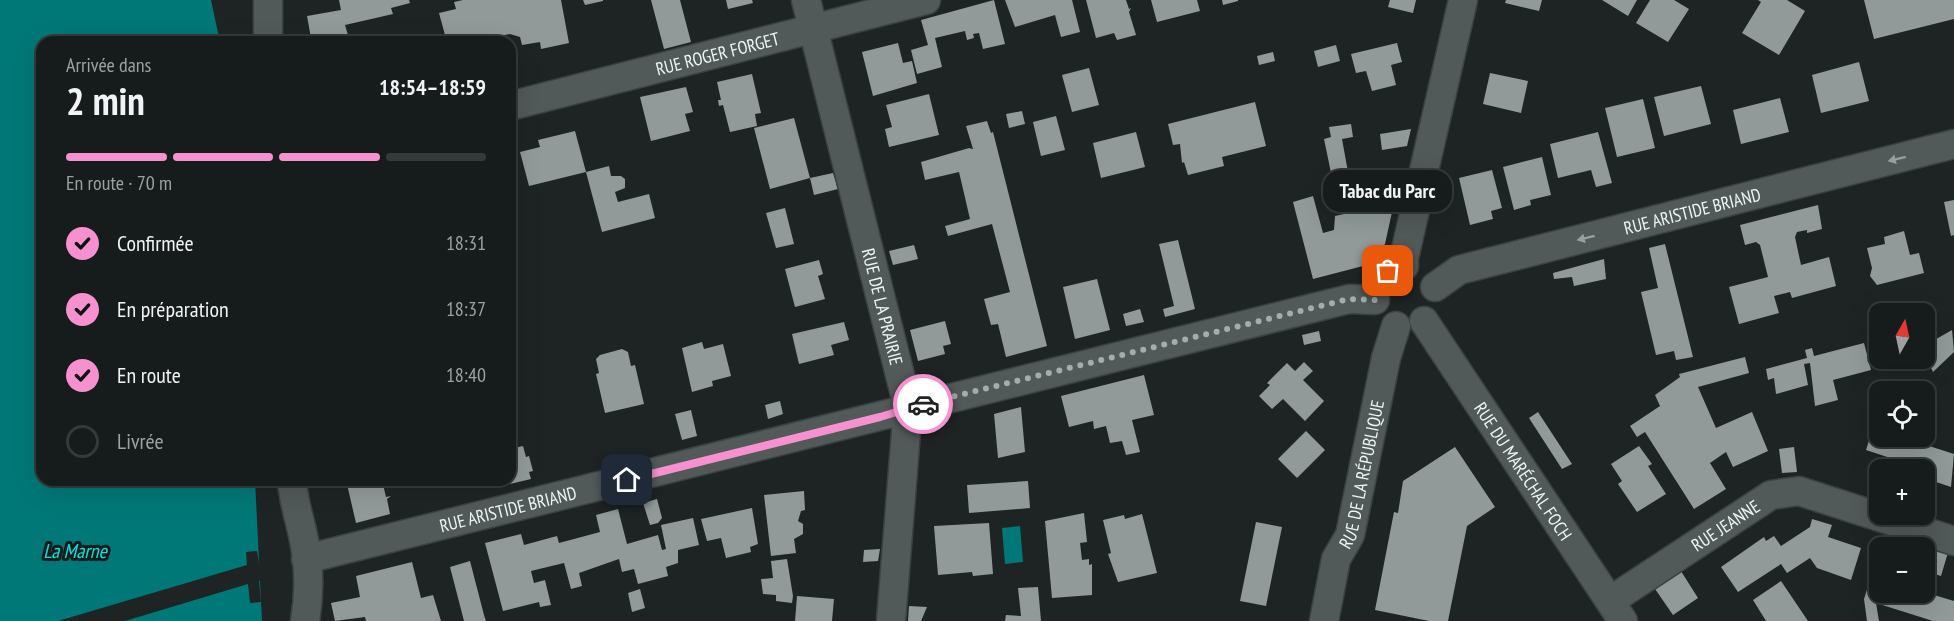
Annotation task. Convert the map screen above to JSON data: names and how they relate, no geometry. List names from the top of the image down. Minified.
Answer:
{"streets":{"street":["RUE ROGER FORGET","RUE ARISTIDE BRIAND","RUE DE LA PRAIRIE","RUE DU MARÉCHAL FOCH","RUE DE LA RÉPUBLIQUE","RUE JEANNE"]},"crossings":[["RUE ROGER FORGET","RUE DE LA PRAIRIE"],["RUE ARISTIDE BRIAND","RUE DE LA PRAIRIE"],["RUE ARISTIDE BRIAND","RUE DU MARÉCHAL FOCH"],["RUE ARISTIDE BRIAND","RUE DE LA RÉPUBLIQUE"],["RUE DU MARÉCHAL FOCH","RUE DE LA RÉPUBLIQUE"],["RUE DU MARÉCHAL FOCH","RUE JEANNE"]],"water":["La Marne"],"places":["Tabac du Parc"],"north":"top","page":{"heading":["2 min","Arrivée dans","18:54–18:59"],"bar":"En route · 70 m","bubble":"Tabac du Parc","list":[["Confirmée","18:31"],["En préparation","18:37"],["En route","18:40"],"Livrée"],"map_buttons":["+","−"]}}
